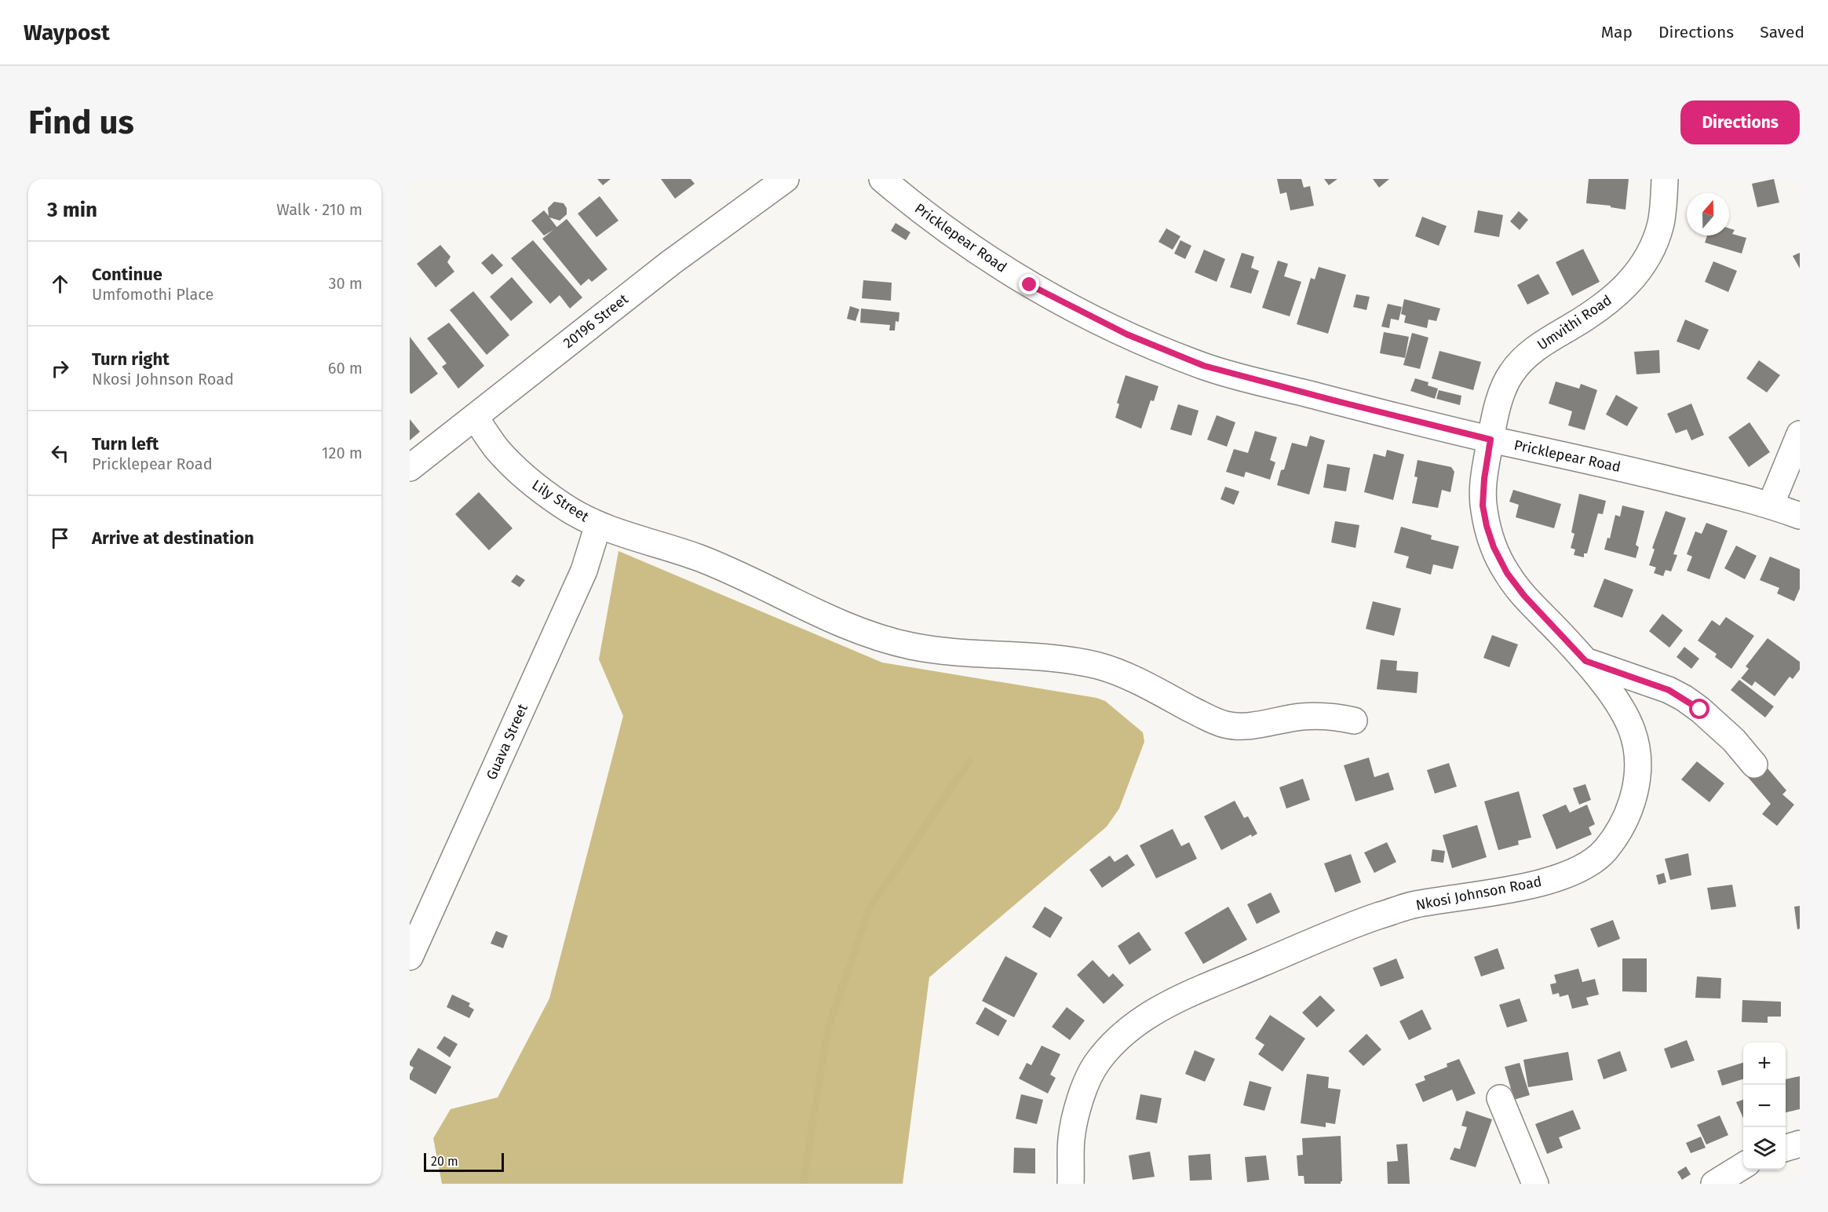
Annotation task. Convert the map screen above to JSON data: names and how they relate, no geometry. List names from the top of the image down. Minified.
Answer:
{"streets":{"street":["Pricklepear Road","20196 Street","Umvithi Road","Lily Street","Guava Street","Nkosi Johnson Road"]},"crossings":[["Pricklepear Road","Umvithi Road"],["Pricklepear Road","Nkosi Johnson Road"],["20196 Street","Lily Street"],["Umvithi Road","Nkosi Johnson Road"],["Lily Street","Guava Street"]],"scale_bar":"20 m","north":"top","page":{"header":"Waypost","nav":["Map","Directions","Saved"],"buttons":"Directions","title":"Find us","heading":["3 min","Walk · 210 m"],"list":[["Continue","Umfomothi Place","30 m"],["Turn right","Nkosi Johnson Road","60 m"],["Turn left","Pricklepear Road","120 m"],"Arrive at destination"],"map_buttons":["+","−"],"scale":"20 m"}}
